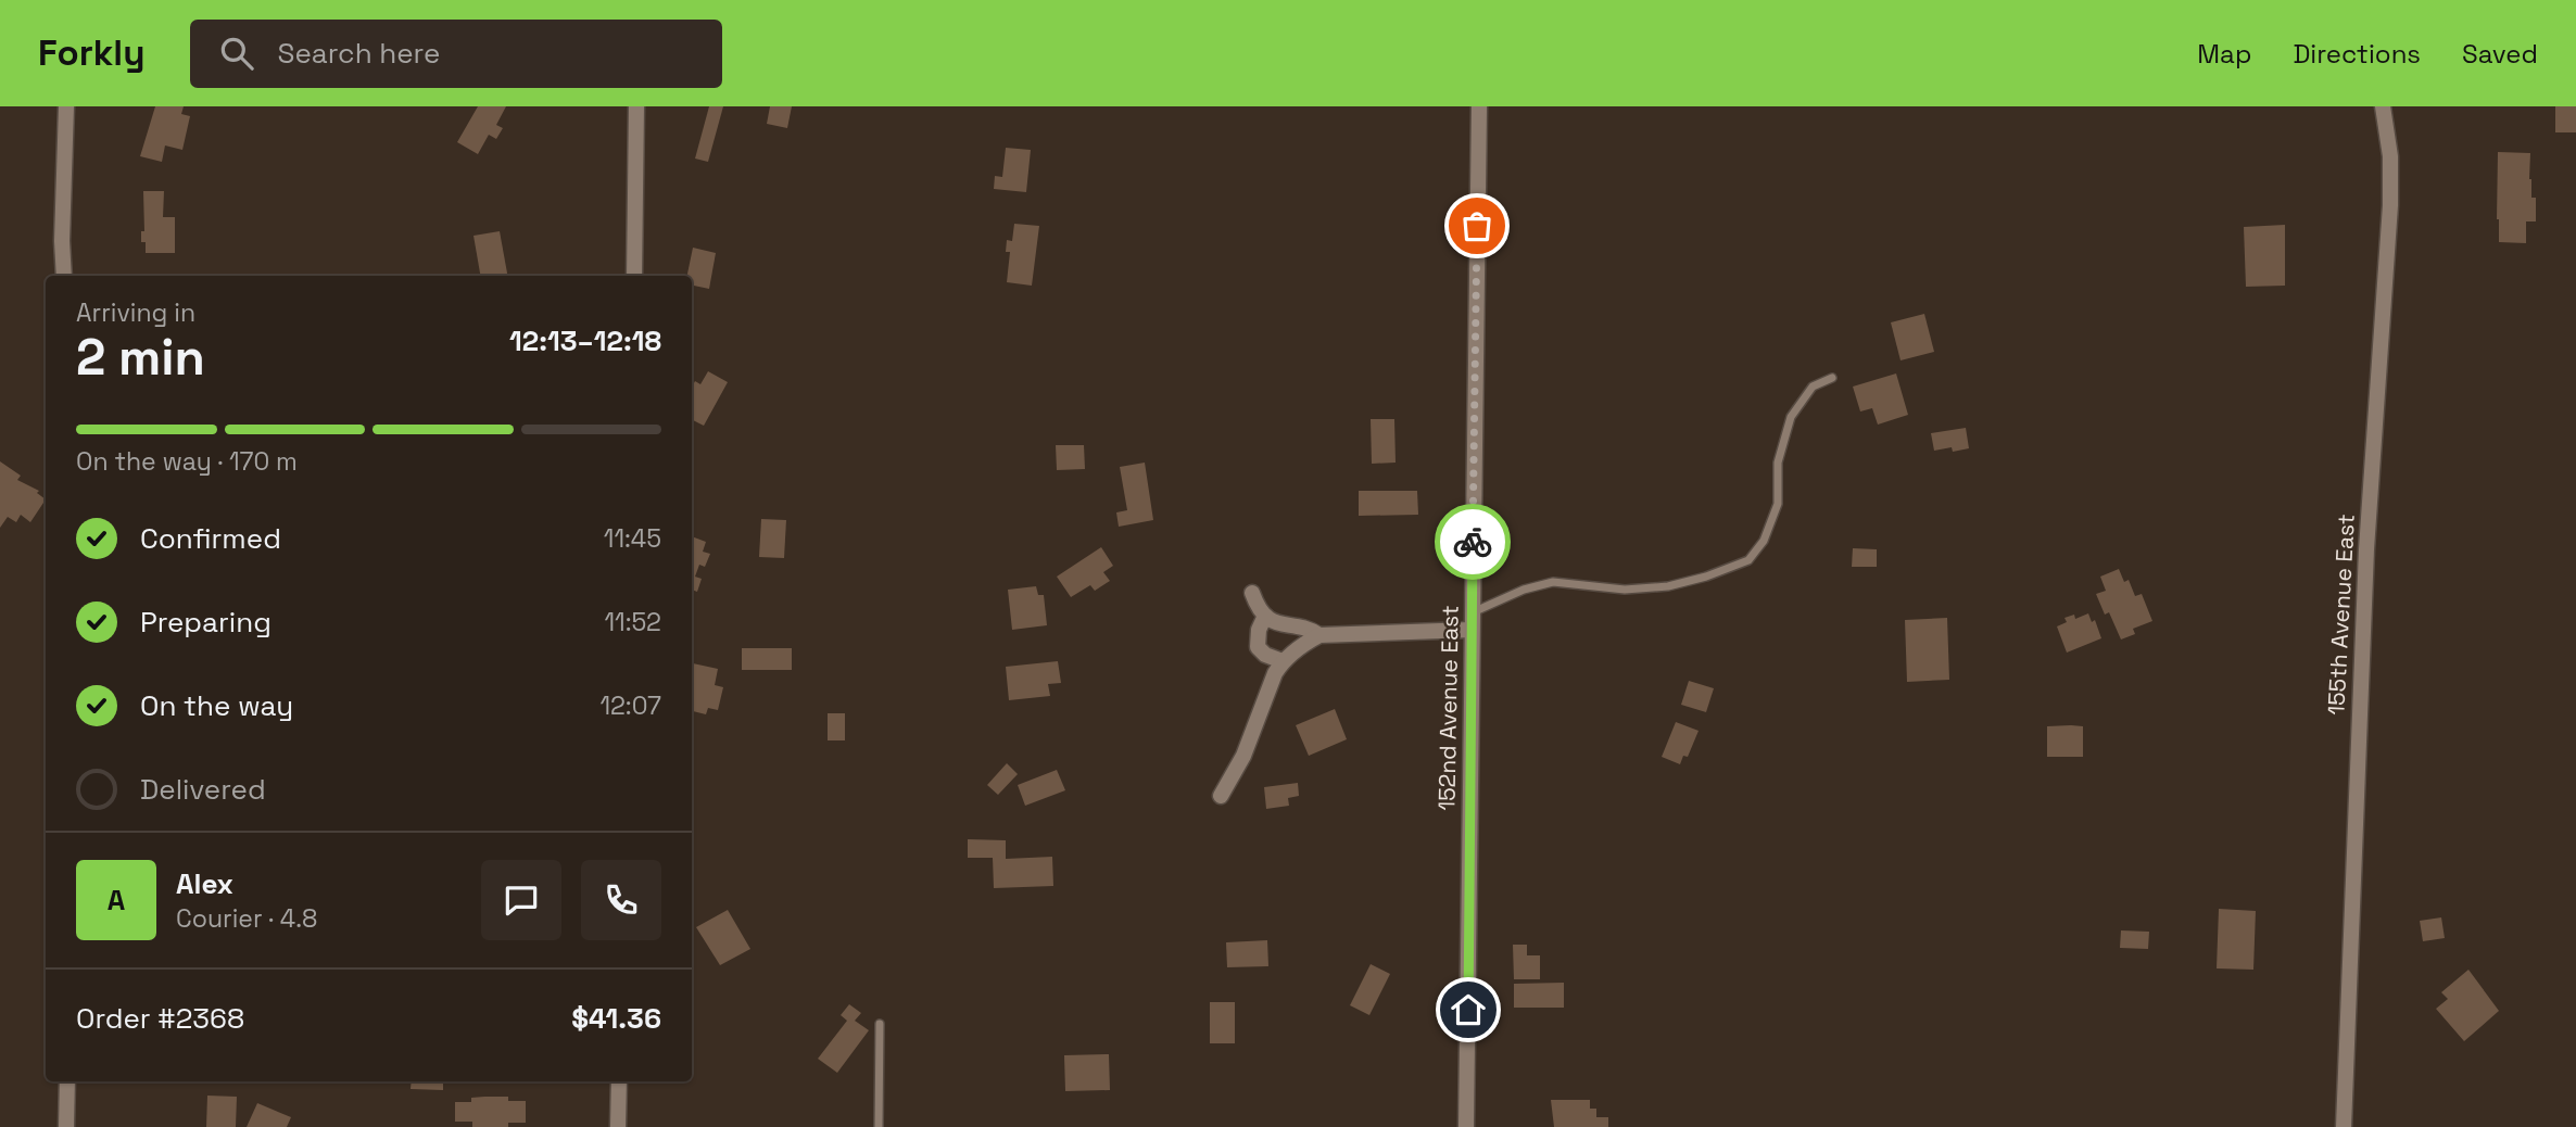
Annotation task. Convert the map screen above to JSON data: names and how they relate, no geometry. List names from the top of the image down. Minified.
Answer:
{"streets":{"street":["155th Avenue East","152nd Avenue East"]},"page":{"header":"Forkly","search":"Search here","nav":["Map","Directions","Saved"],"heading":["2 min","Arriving in","12:13–12:18"],"panel":["Alex","Courier · 4.8","Order #2368","$41.36"],"bar":"On the way · 170 m","list":[["Confirmed","11:45"],["Preparing","11:52"],["On the way","12:07"],"Delivered"],"round":"A"}}
